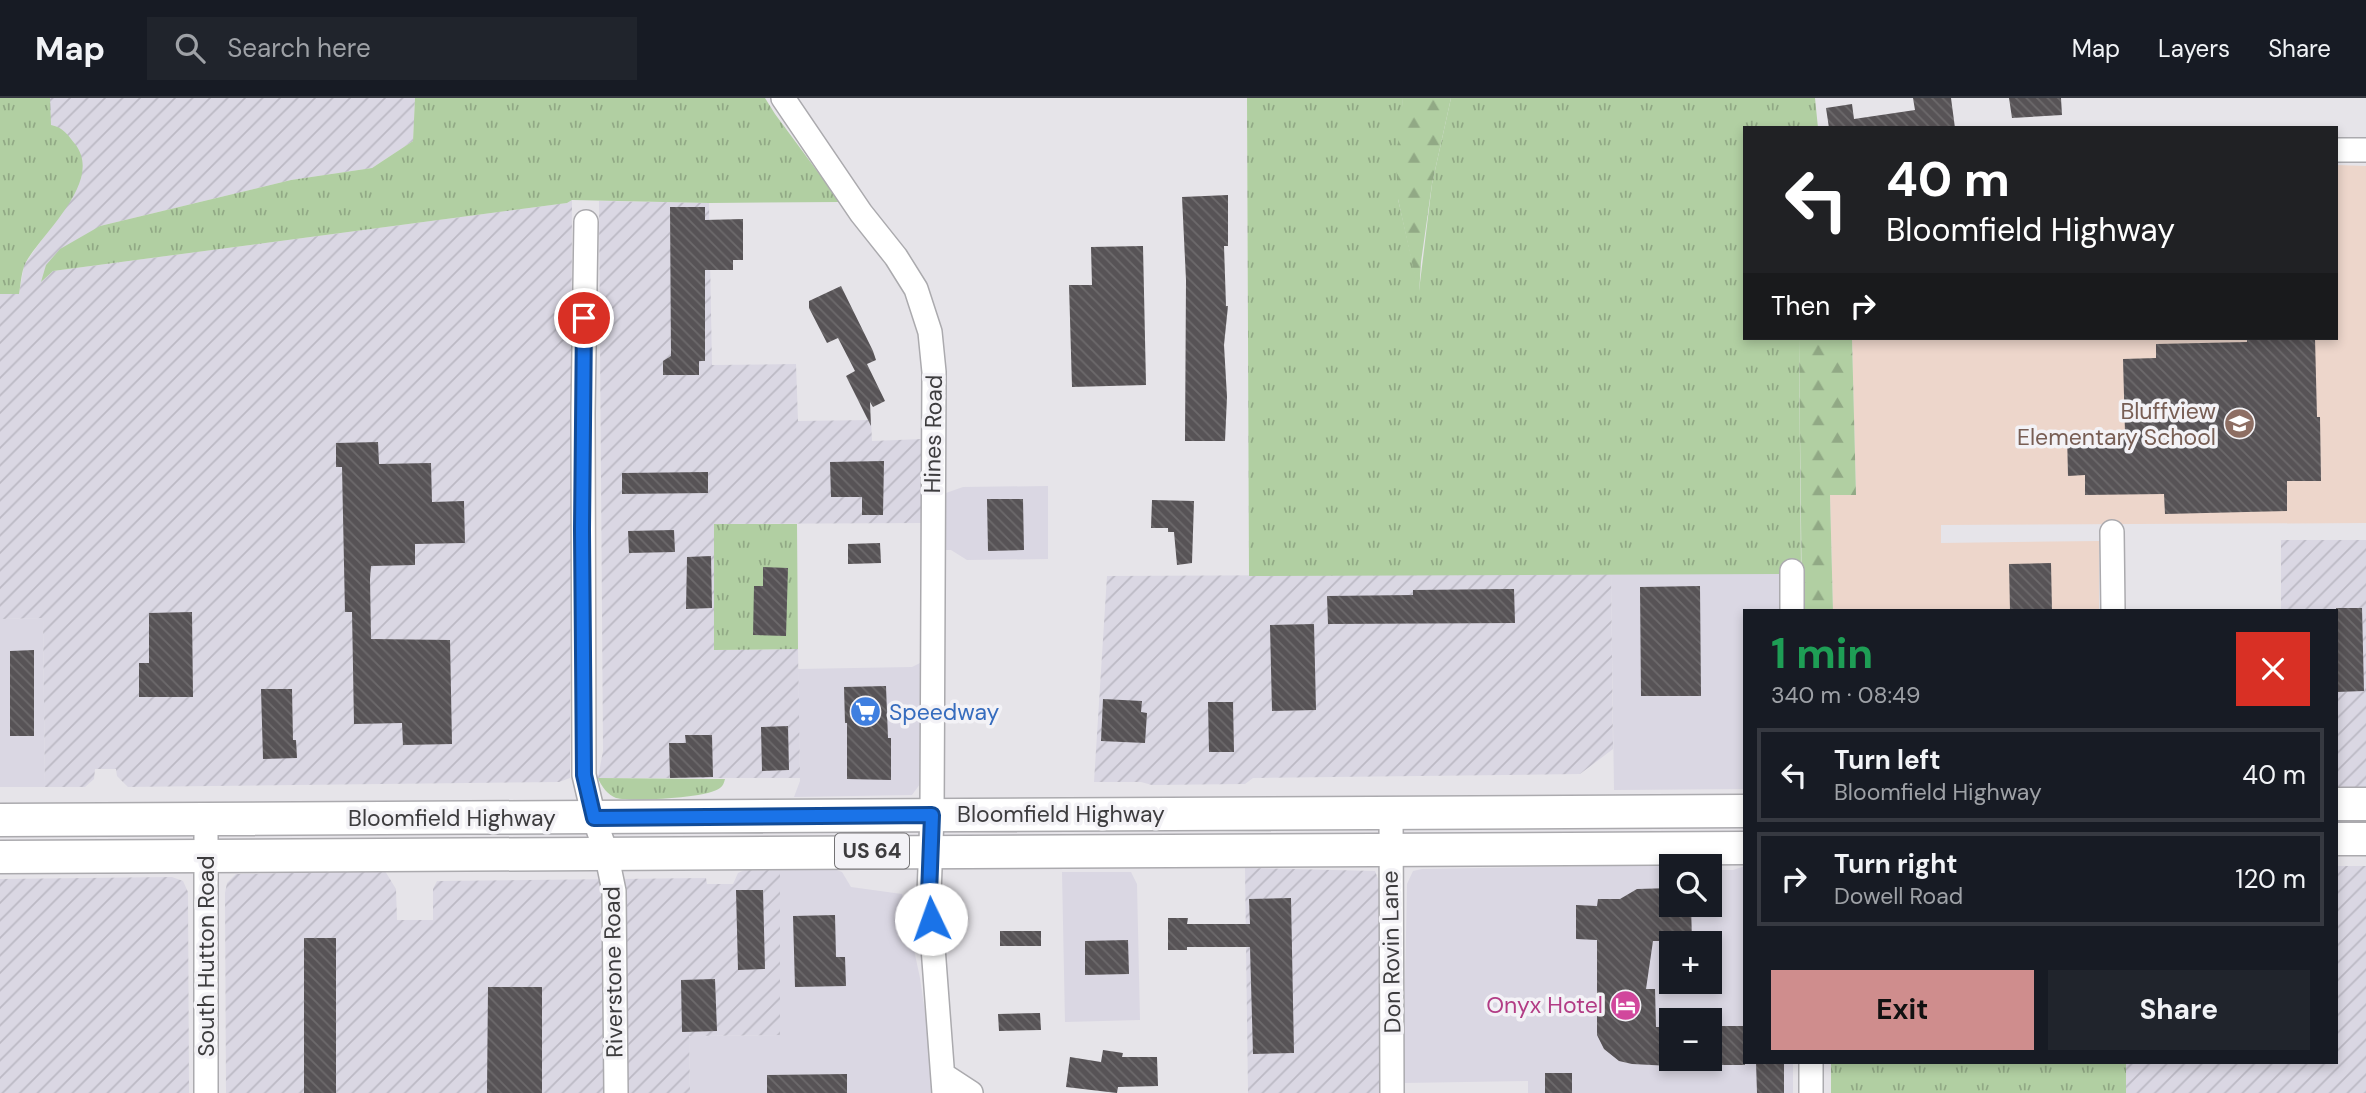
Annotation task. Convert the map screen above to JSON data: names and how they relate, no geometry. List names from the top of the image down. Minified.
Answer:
{"streets":{"highway":["Bloomfield Highway","US 64"],"street":["Hines Road","Don Rovin Lane","South Hutton Road","Riverstone Road"]},"crossings":[["Hines Road","Bloomfield Highway"],["Bloomfield Highway","Don Rovin Lane"],["Bloomfield Highway","South Hutton Road"],["Bloomfield Highway","Riverstone Road"]],"places":{"school or university":["Bluffview Elementary School"],"supermarket":["Speedway"],"hotel":["Onyx Hotel"]},"page":{"header":"Map","search":"Search here","nav":["Map","Layers","Share"],"turn":["40 m","Bloomfield Highway"],"then":"Then","heading":["1 min","340 m · 08:49"],"list":[{"name":"Turn left","note":"Bloomfield Highway","value":"40 m"},{"name":"Turn right","note":"Dowell Road","value":"120 m"}],"map_buttons":["+","−"],"buttons":["Exit","Share"]}}
